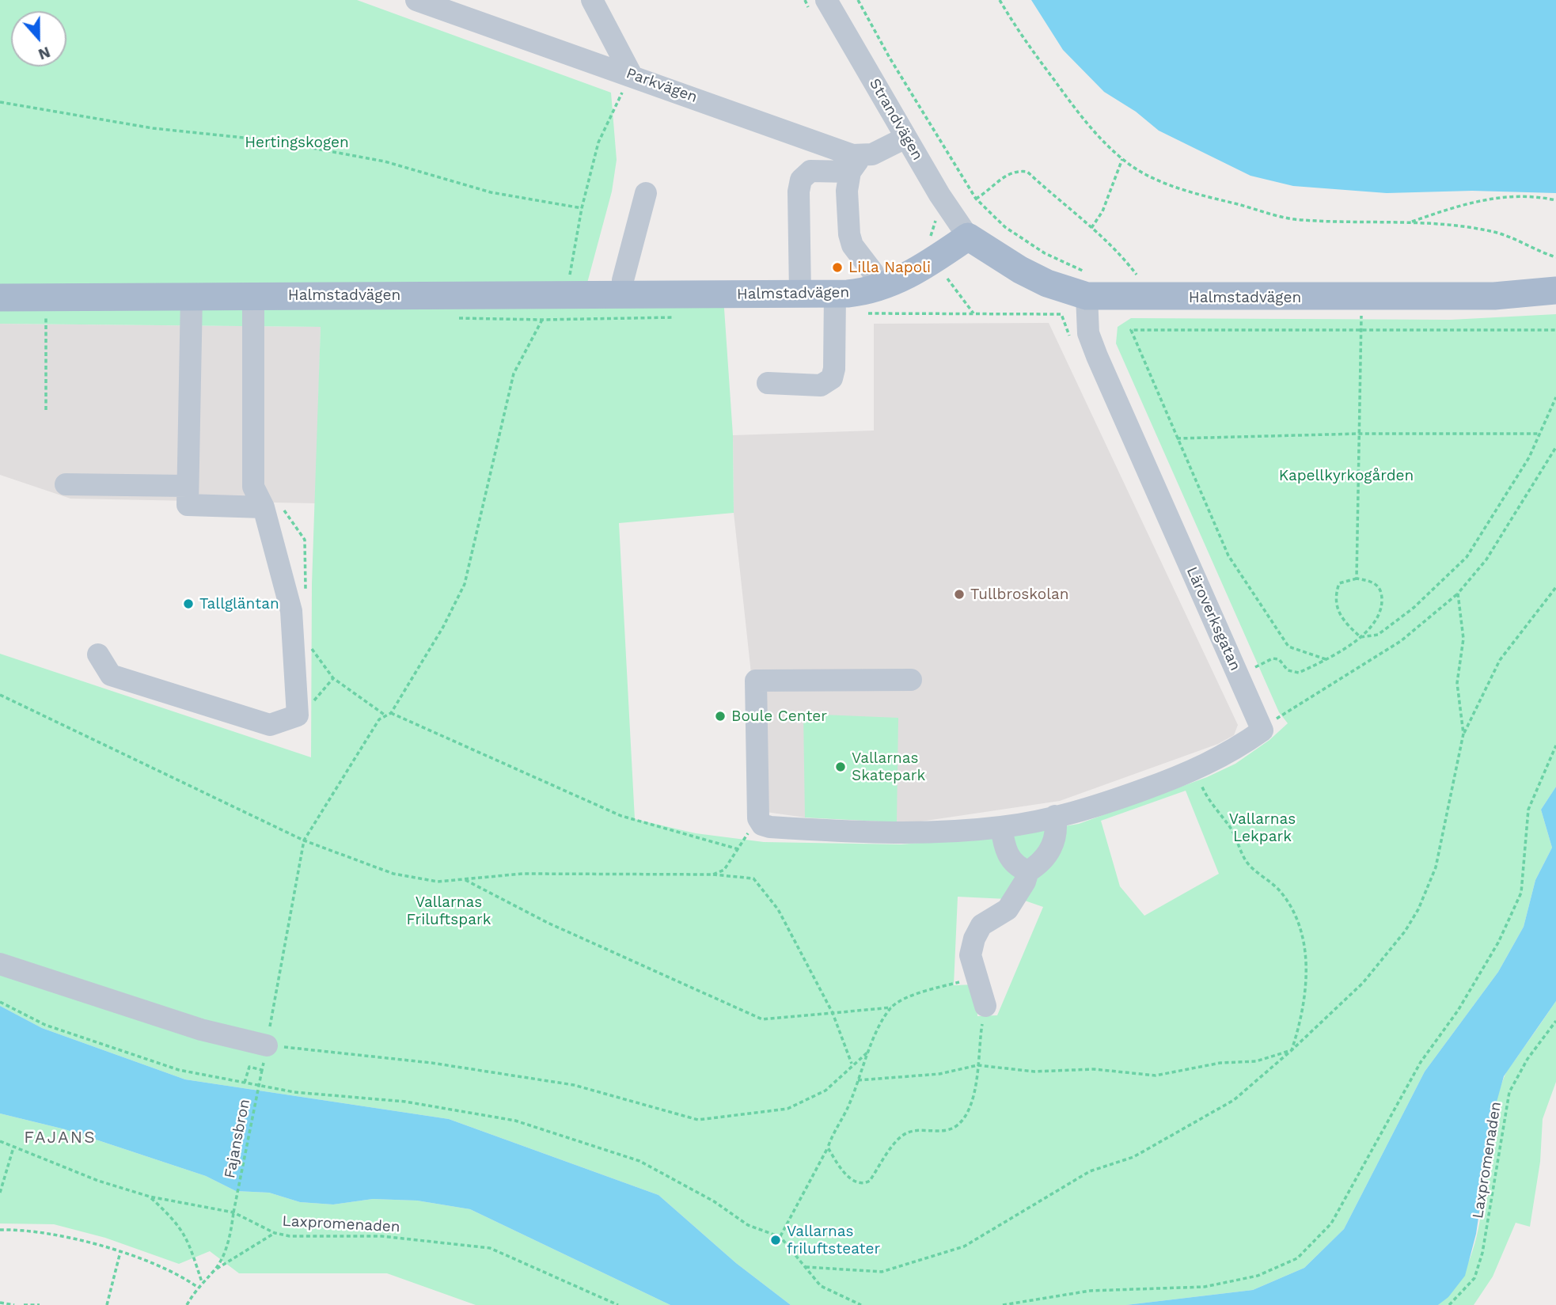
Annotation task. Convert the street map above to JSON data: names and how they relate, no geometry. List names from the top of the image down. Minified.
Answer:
{"streets":{"main road":["Halmstadvägen"],"street":["Parkvägen","Strandvägen","Läroverksgatan"],"path":["Fajansbron","Laxpromenaden"]},"crossings":[["Parkvägen","Strandvägen"],["Strandvägen","Halmstadvägen"],["Halmstadvägen","Läroverksgatan"],["Fajansbron","Laxpromenaden"]],"districts":["FAJANS"],"parks":["Hertingskogen","Kapellkyrkogården","Vallarnas Lekpark","Vallarnas Friluftspark"],"places":["Lilla Napoli","Tullbroskolan","Tallgläntan","Boule Center","Vallarnas Skatepark","Vallarnas friluftsteater"],"north":"bottom"}
